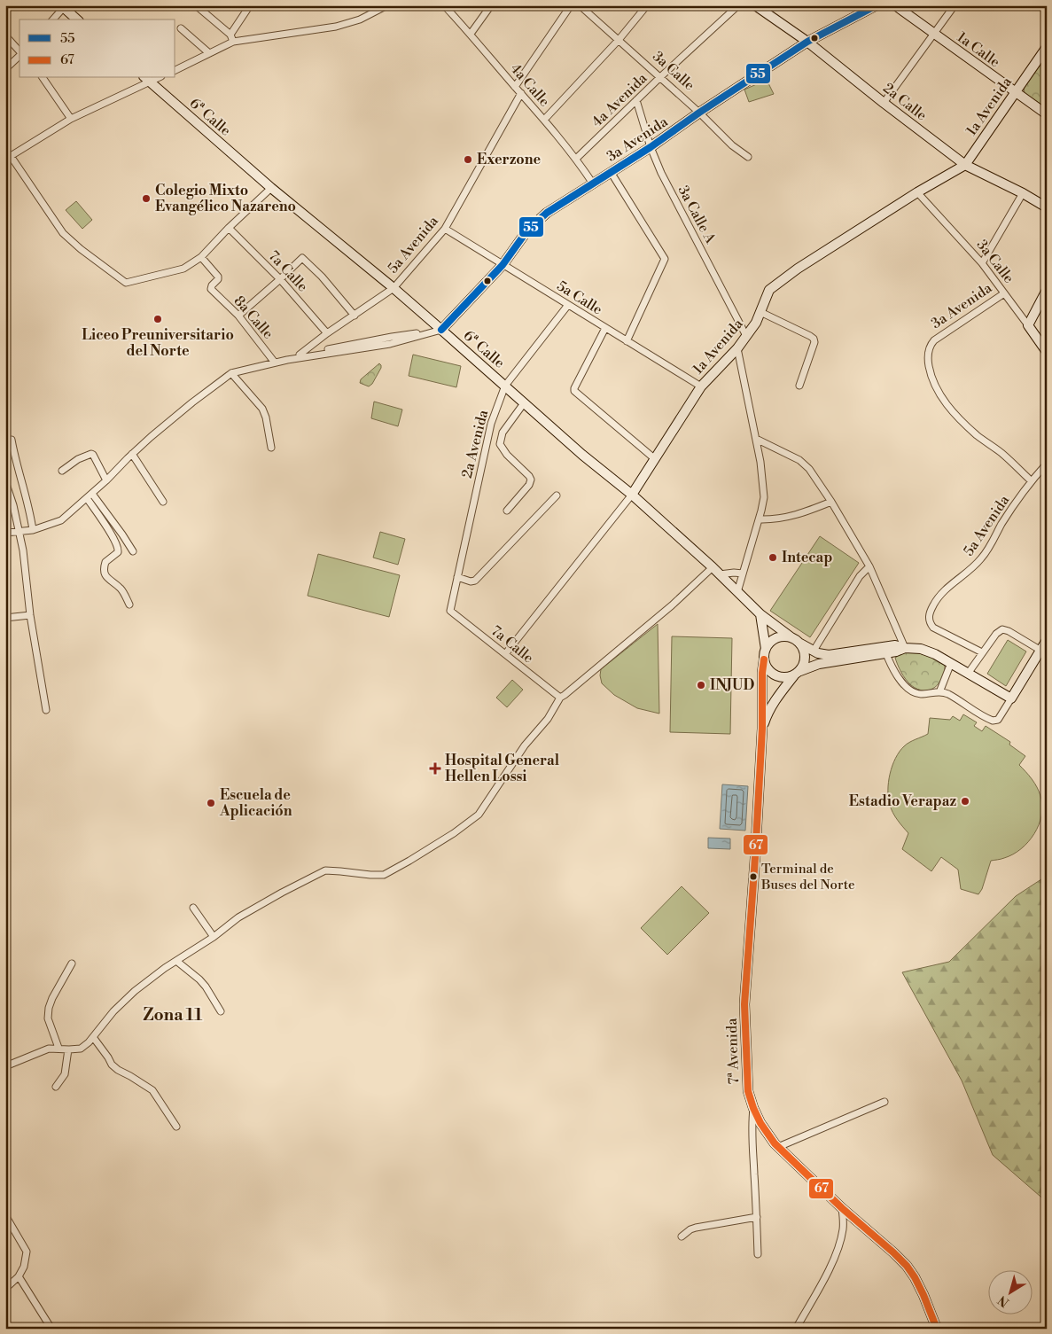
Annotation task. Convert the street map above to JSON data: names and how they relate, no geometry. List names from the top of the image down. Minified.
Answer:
{"streets":{"main road":["1a Calle","3a Calle","2a Calle","1a Avenida","6ª Calle","3a Avenida","7ª Avenida"],"street":["4a Calle","4a Avenida","3a Calle A","5a Avenida","7a Calle","5a Calle","8a Calle","2a Avenida"]},"crossings":[["1a Calle","1a Avenida"],["3a Calle","4a Avenida"],["3a Calle","1a Avenida"],["3a Calle","3a Avenida"],["4a Calle","4a Avenida"],["4a Calle","3a Avenida"],["4a Calle","5a Avenida"],["4a Avenida","3a Calle A"],["2a Calle","1a Avenida"],["2a Calle","3a Avenida"],["1a Avenida","6ª Calle"],["1a Avenida","3a Calle A"],["1a Avenida","7a Calle"],["1a Avenida","5a Calle"],["6ª Calle","3a Avenida"],["6ª Calle","5a Avenida"],["6ª Calle","2a Avenida"],["6ª Calle","7ª Avenida"],["3a Avenida","3a Calle A"],["3a Avenida","5a Avenida"],["3a Avenida","5a Calle"],["5a Avenida","7a Calle"],["5a Avenida","5a Calle"],["7a Calle","2a Avenida"],["5a Calle","2a Avenida"]],"districts":["Zona 11"],"places":{"other":["Exerzone","Colegio Mixto Evangélico Nazareno","Liceo Preuniversitario del Norte","Intecap","INJUD","Estadio Verapaz","Escuela de Aplicación","Terminal de Buses del Norte"],"health":["Hospital General Hellen Lossi"]},"lines":["transit line 55","transit line 67"],"legend":["55","67"],"north":"bottom left"}
